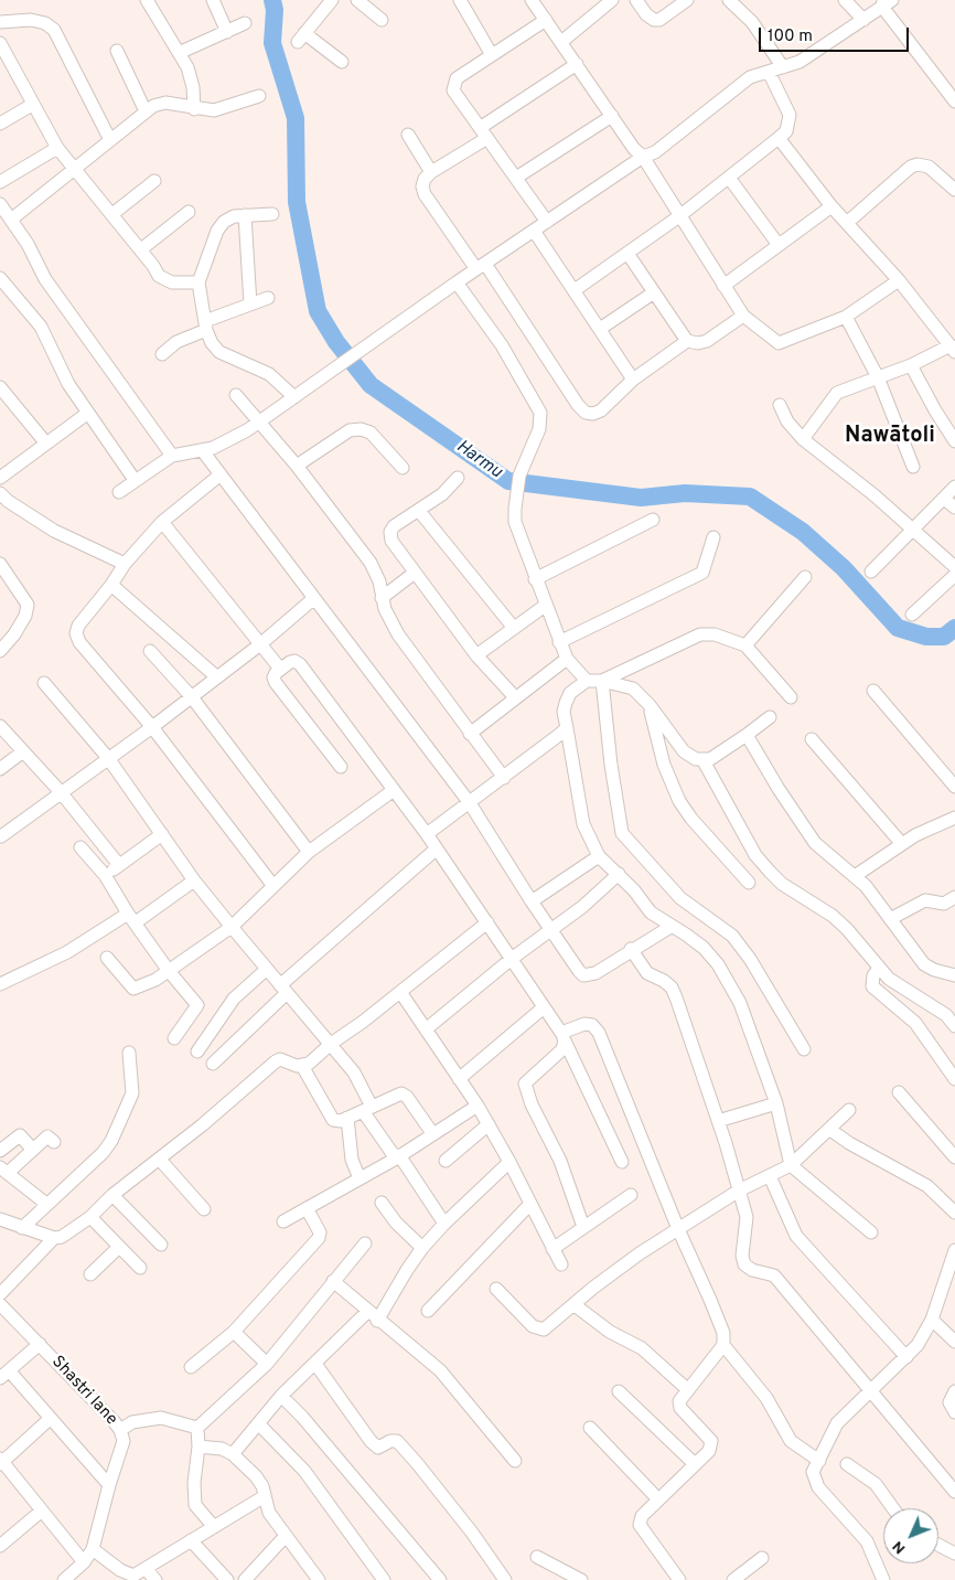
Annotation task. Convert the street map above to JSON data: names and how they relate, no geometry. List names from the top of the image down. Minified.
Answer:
{"streets":{"street":["Shastri lane"]},"districts":["Nawātoli"],"water":["Harmu"],"scale_bar":"100 m","north":"bottom left"}
